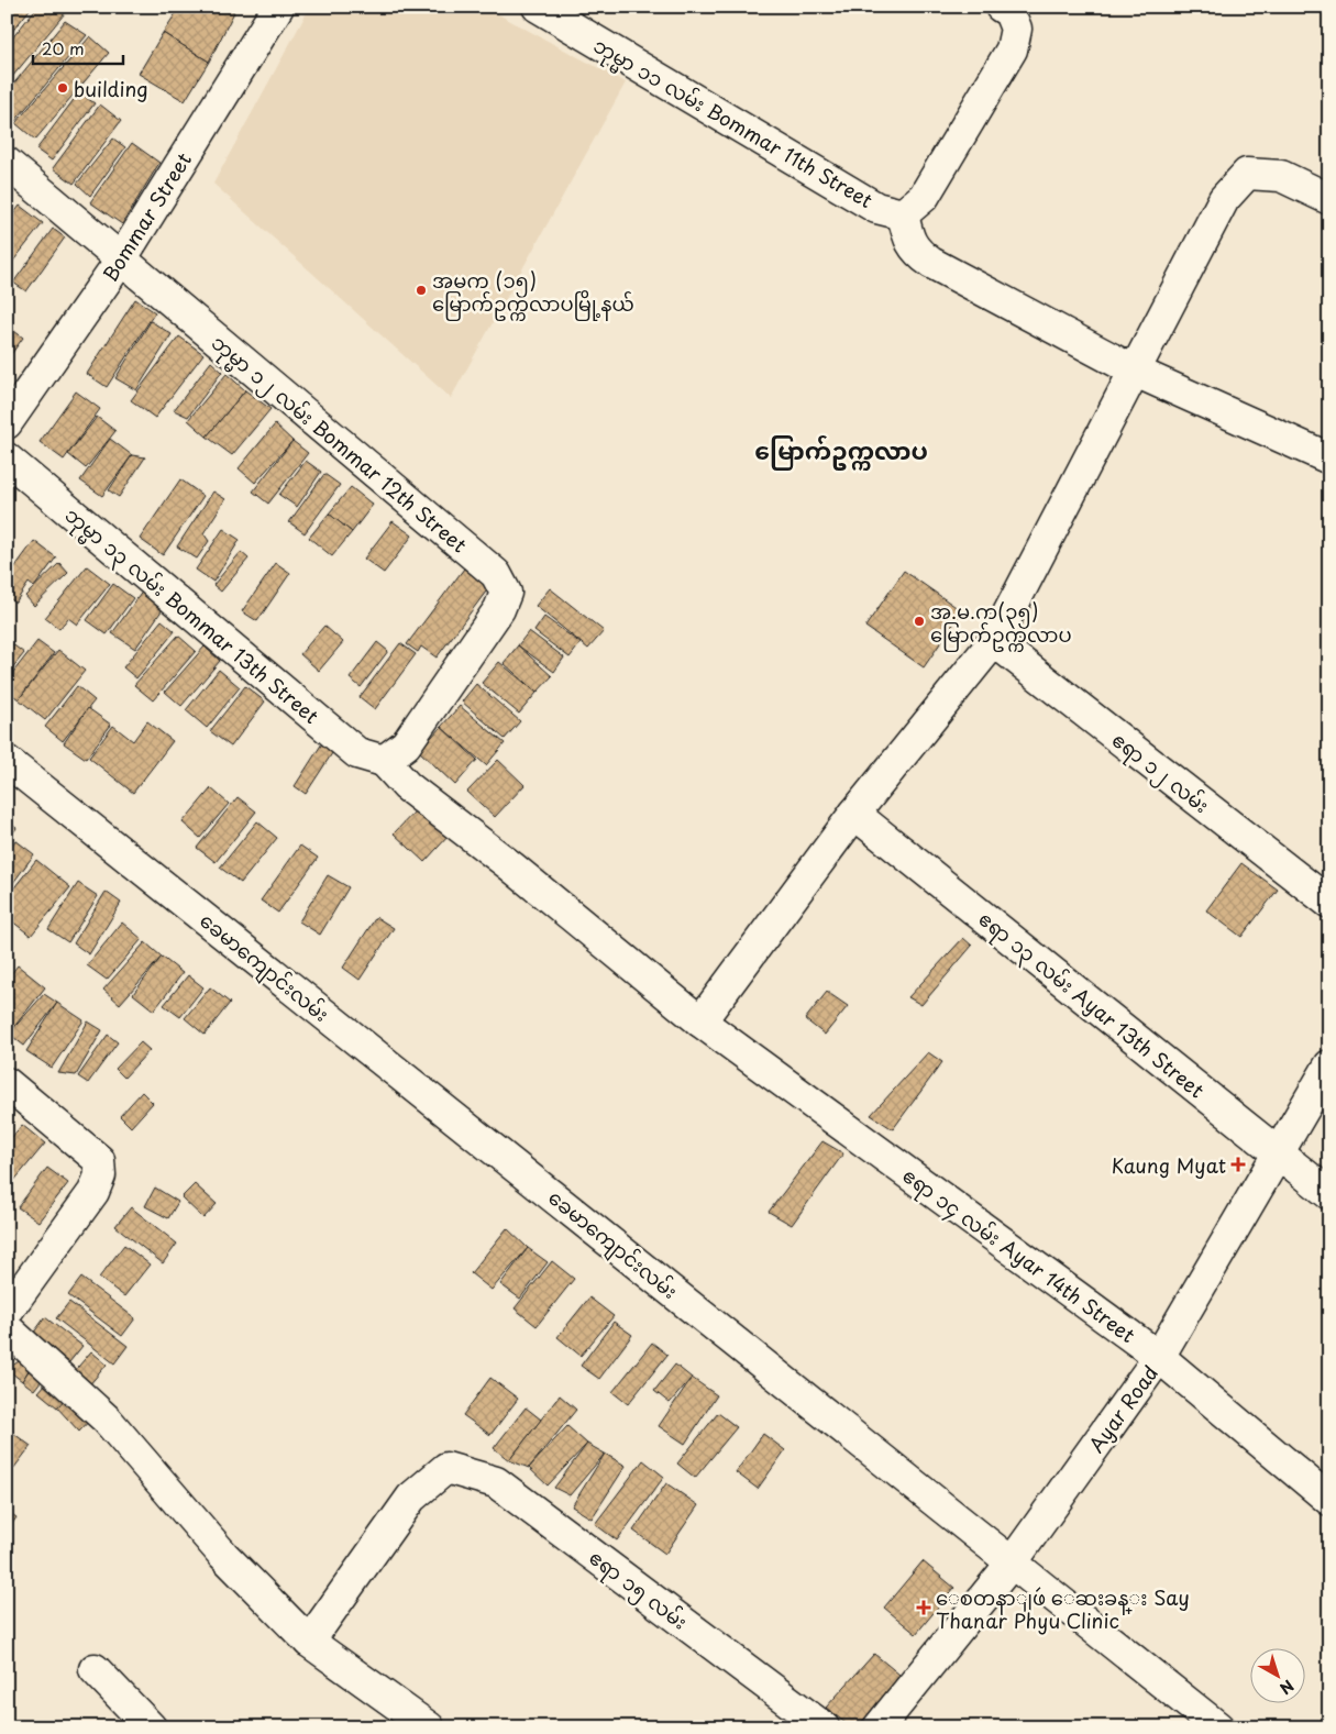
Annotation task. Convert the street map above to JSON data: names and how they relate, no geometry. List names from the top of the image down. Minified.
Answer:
{"streets":{"street":["ဘုမ္မာ ၁၁ လမ်း Bommar 11th Street","Bommar Street","ဘုမ္မာ ၁၂ လမ်း Bommar 12th Street","ဘုမ္မာ ၁၃ လမ်း Bommar 13th Street","ဧရာ ၁၂ လမ်း","ခေမာကျောင်းလမ်း","ဧရာ ၁၃ လမ်း Ayar 13th Street","ဧရာ ၁၄ လမ်း Ayar 14th Street","Ayar Road","ဧရာ ၁၅ လမ်း"]},"crossings":[["Bommar Street","ဘုမ္မာ ၁၂ လမ်း Bommar 12th Street"],["ဘုမ္မာ ၁၂ လမ်း Bommar 12th Street","ဘုမ္မာ ၁၃ လမ်း Bommar 13th Street"],["ဘုမ္မာ ၁၂ လမ်း Bommar 12th Street","ဧရာ ၁၄ လမ်း Ayar 14th Street"],["ဘုမ္မာ ၁၃ လမ်း Bommar 13th Street","ဧရာ ၁၄ လမ်း Ayar 14th Street"],["ခေမာကျောင်းလမ်း","Ayar Road"],["ဧရာ ၁၃ လမ်း Ayar 13th Street","Ayar Road"],["ဧရာ ၁၄ လမ်း Ayar 14th Street","Ayar Road"]],"districts":["မြောက်‌ဥက္ကလာပ"],"places":{"other":["building","အမက (၁၅) မြောက်ဥက္ကလာပမြို့နယ်","အ.မ.က(၃၅) မြောက်ဥက္ကလာပ"],"health":["Kaung Myat","ေစတနာျဖဴ ေဆးခန္း Say Thanar Phyu Clinic"]},"scale_bar":"20 m","north":"bottom right"}
